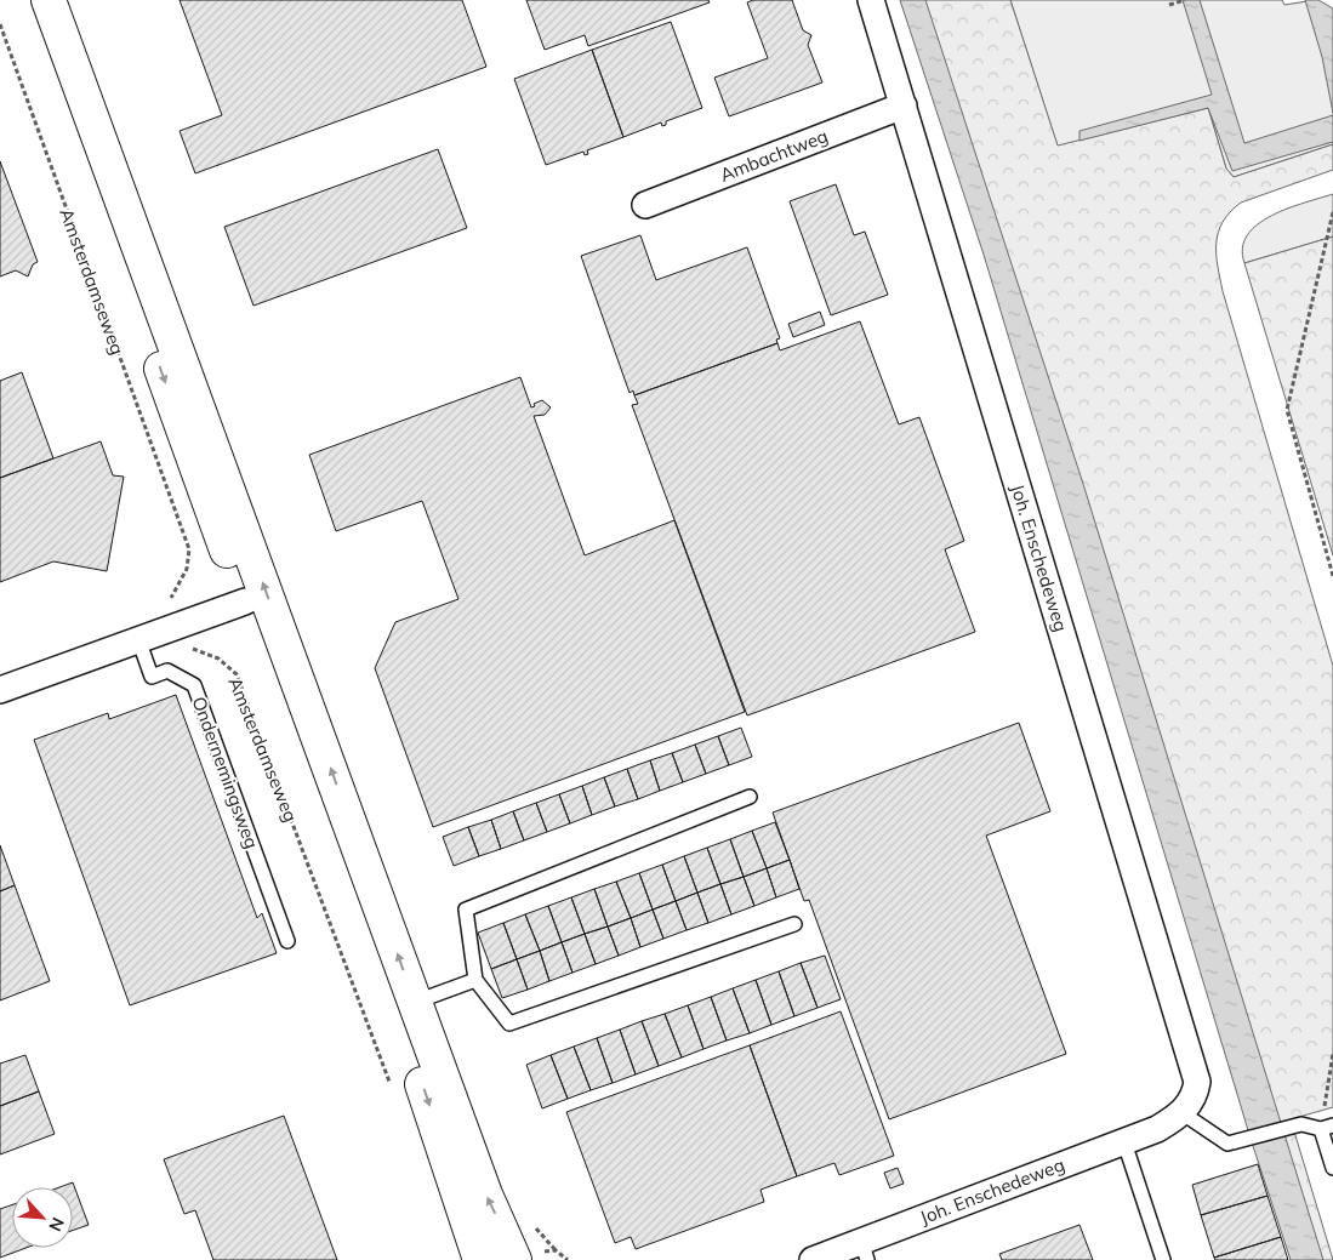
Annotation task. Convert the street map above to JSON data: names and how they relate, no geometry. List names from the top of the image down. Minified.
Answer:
{"streets":{"street":["Ambachtweg","Amsterdamseweg","Joh. Enschedeweg"],"lane":["Ondernemingsweg"]},"crossings":[["Ambachtweg","Joh. Enschedeweg"]],"north":"bottom right"}
